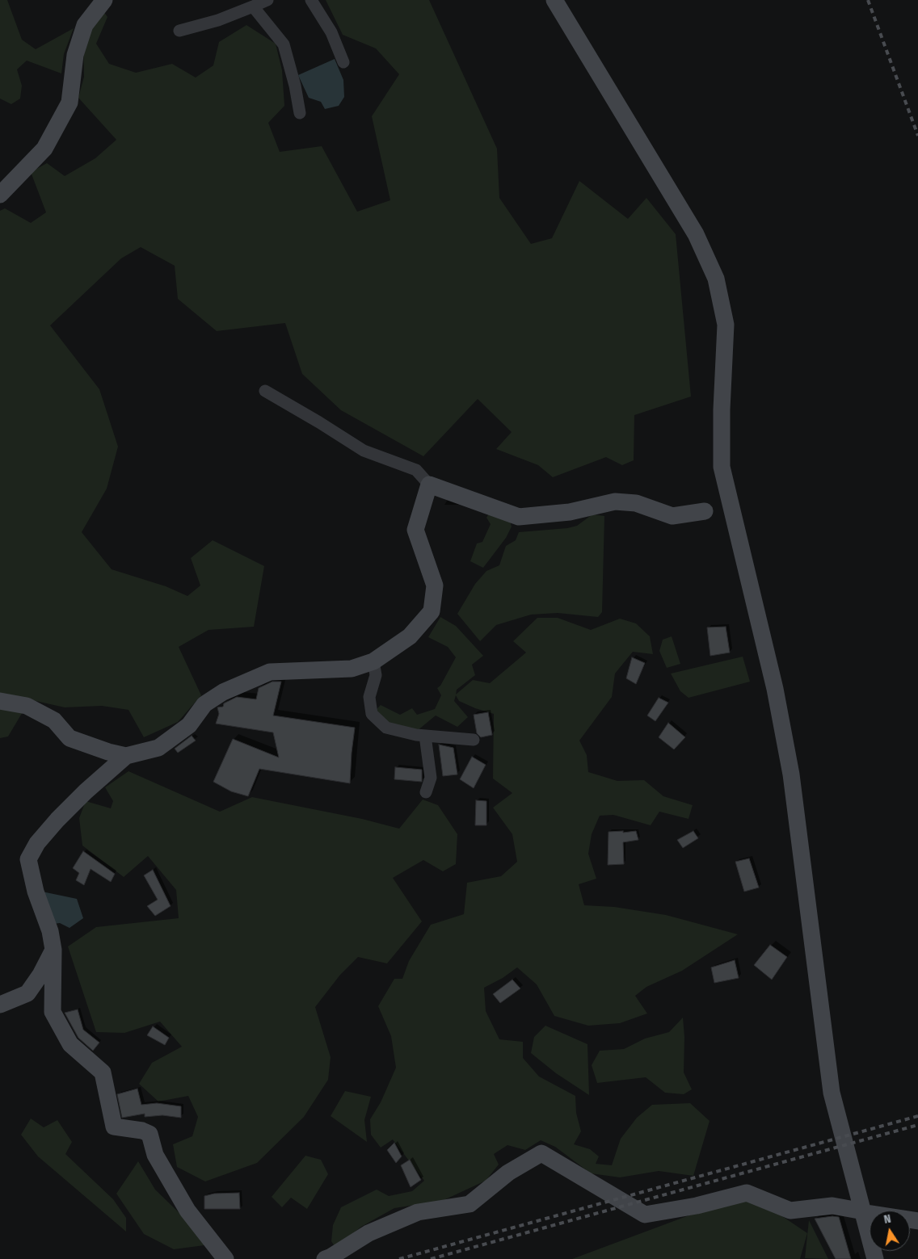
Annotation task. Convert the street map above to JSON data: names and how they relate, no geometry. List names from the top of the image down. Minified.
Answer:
{"north":"top"}
